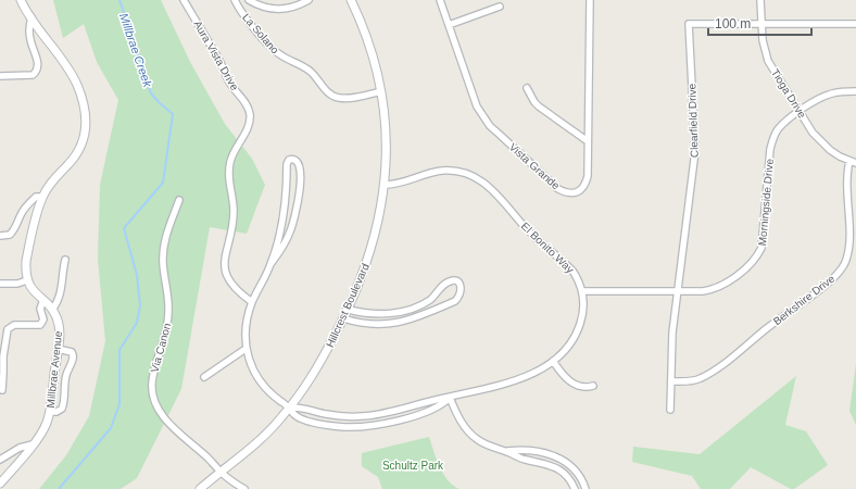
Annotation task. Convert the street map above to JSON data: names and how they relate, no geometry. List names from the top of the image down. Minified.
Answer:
{"streets":{"street":["La Solano","Aura Vista Drive","Tioga Drive","Clearfield Drive","Vista Grande","Morningside Drive","El Bonito Way","Berkshire Drive","Hillcrest Boulevard","Via Canon","Millbrae Avenue"]},"crossings":[["La Solano","Hillcrest Boulevard"],["Aura Vista Drive","El Bonito Way"],["Tioga Drive","Clearfield Drive"],["Tioga Drive","Morningside Drive"],["Tioga Drive","Berkshire Drive"],["Clearfield Drive","Morningside Drive"],["Clearfield Drive","Berkshire Drive"],["Morningside Drive","El Bonito Way"],["El Bonito Way","Hillcrest Boulevard"],["Hillcrest Boulevard","Via Canon"]],"water":["Millbrae Creek"],"parks":["Schultz Park"],"scale_bar":"100 m"}
